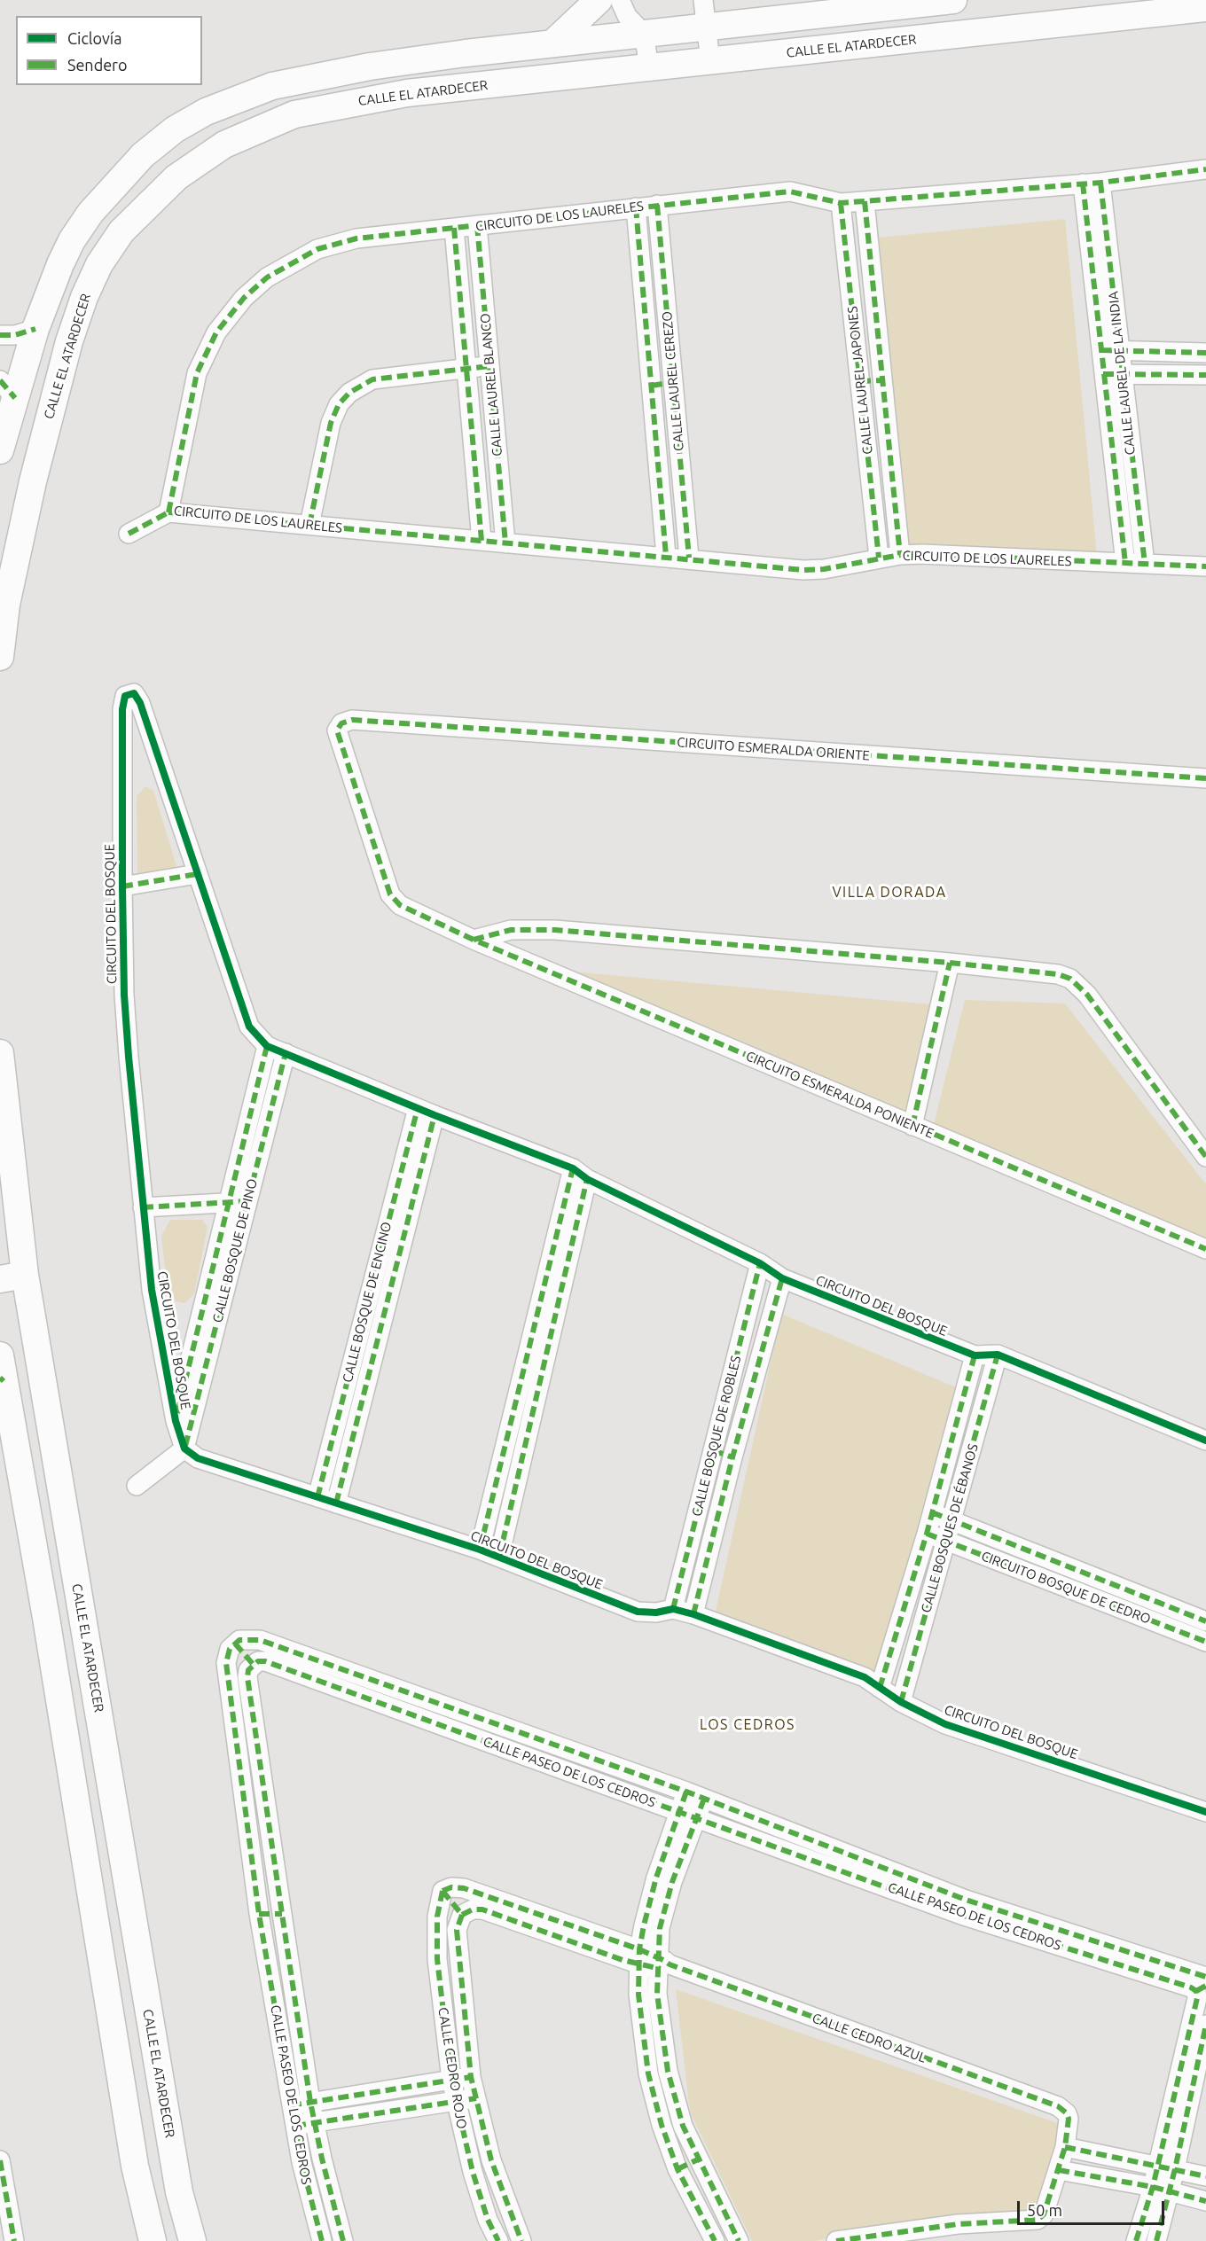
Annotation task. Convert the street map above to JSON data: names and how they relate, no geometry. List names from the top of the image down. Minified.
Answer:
{"streets":{"street":["CALLE EL ATARDECER","CIRCUITO DE LOS LAURELES","CALLE LAUREL DE LA INDIA","CALLE LAUREL JAPONES","CALLE LAUREL CEREZO","CALLE LAUREL BLANCO","CIRCUITO ESMERALDA ORIENTE","CIRCUITO DEL BOSQUE","CIRCUITO ESMERALDA PONIENTE","CALLE BOSQUE DE PINO","CALLE BOSQUE DE ENCINO","CALLE BOSQUE DE ROBLES","CALLE BOSQUES DE ÉBANOS","CIRCUITO BOSQUE DE CEDRO","CALLE PASEO DE LOS CEDROS","CALLE CEDRO AZUL","CALLE CEDRO ROJO"]},"crossings":[["CIRCUITO DE LOS LAURELES","CALLE LAUREL DE LA INDIA"],["CIRCUITO DE LOS LAURELES","CALLE LAUREL JAPONES"],["CIRCUITO DE LOS LAURELES","CALLE LAUREL CEREZO"],["CIRCUITO DE LOS LAURELES","CALLE LAUREL BLANCO"],["CIRCUITO ESMERALDA ORIENTE","CIRCUITO ESMERALDA PONIENTE"],["CIRCUITO DEL BOSQUE","CALLE BOSQUE DE PINO"],["CIRCUITO DEL BOSQUE","CALLE BOSQUE DE ENCINO"],["CIRCUITO DEL BOSQUE","CALLE BOSQUE DE ROBLES"],["CIRCUITO DEL BOSQUE","CALLE BOSQUES DE ÉBANOS"],["CALLE BOSQUES DE ÉBANOS","CIRCUITO BOSQUE DE CEDRO"],["CALLE CEDRO AZUL","CALLE CEDRO ROJO"]],"districts":["VILLA DORADA","LOS CEDROS"],"legend":["Ciclovía","Sendero"],"scale_bar":"50 m"}
